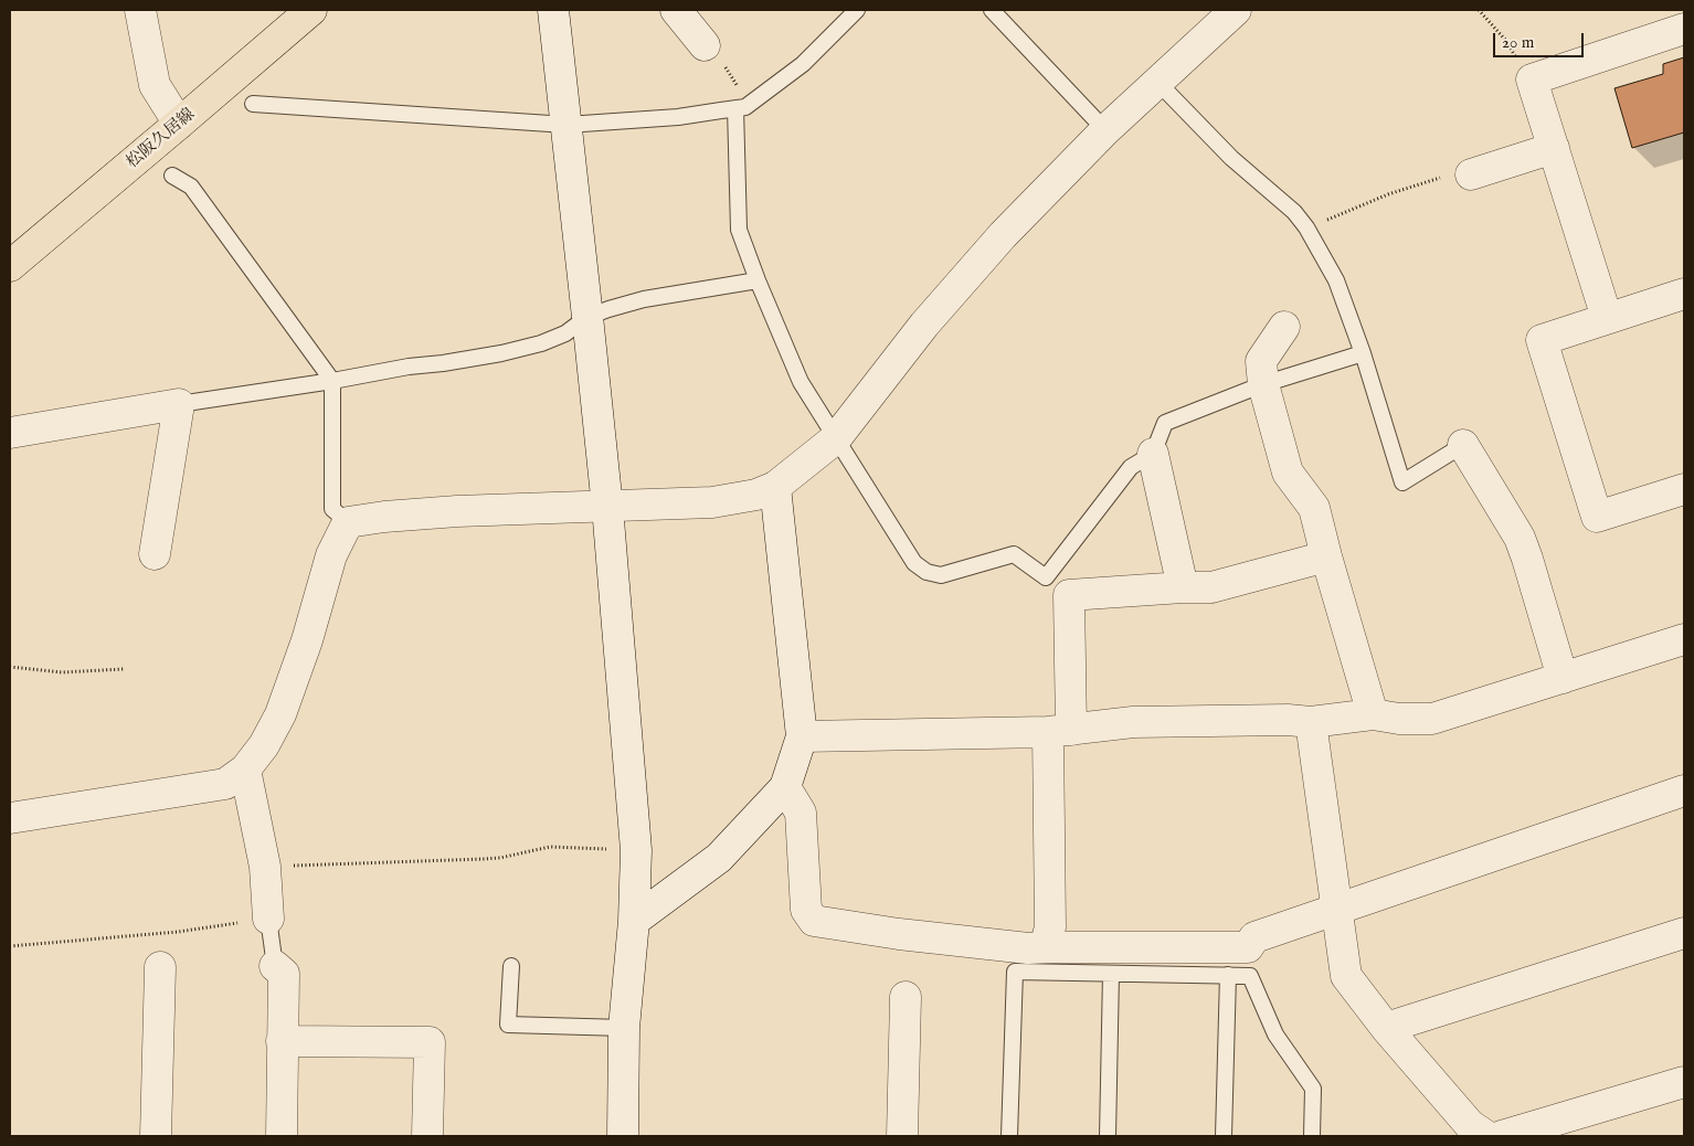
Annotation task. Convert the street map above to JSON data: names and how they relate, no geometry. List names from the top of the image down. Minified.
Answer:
{"streets":{"main road":["松阪久居線"]},"scale_bar":"20 m"}
